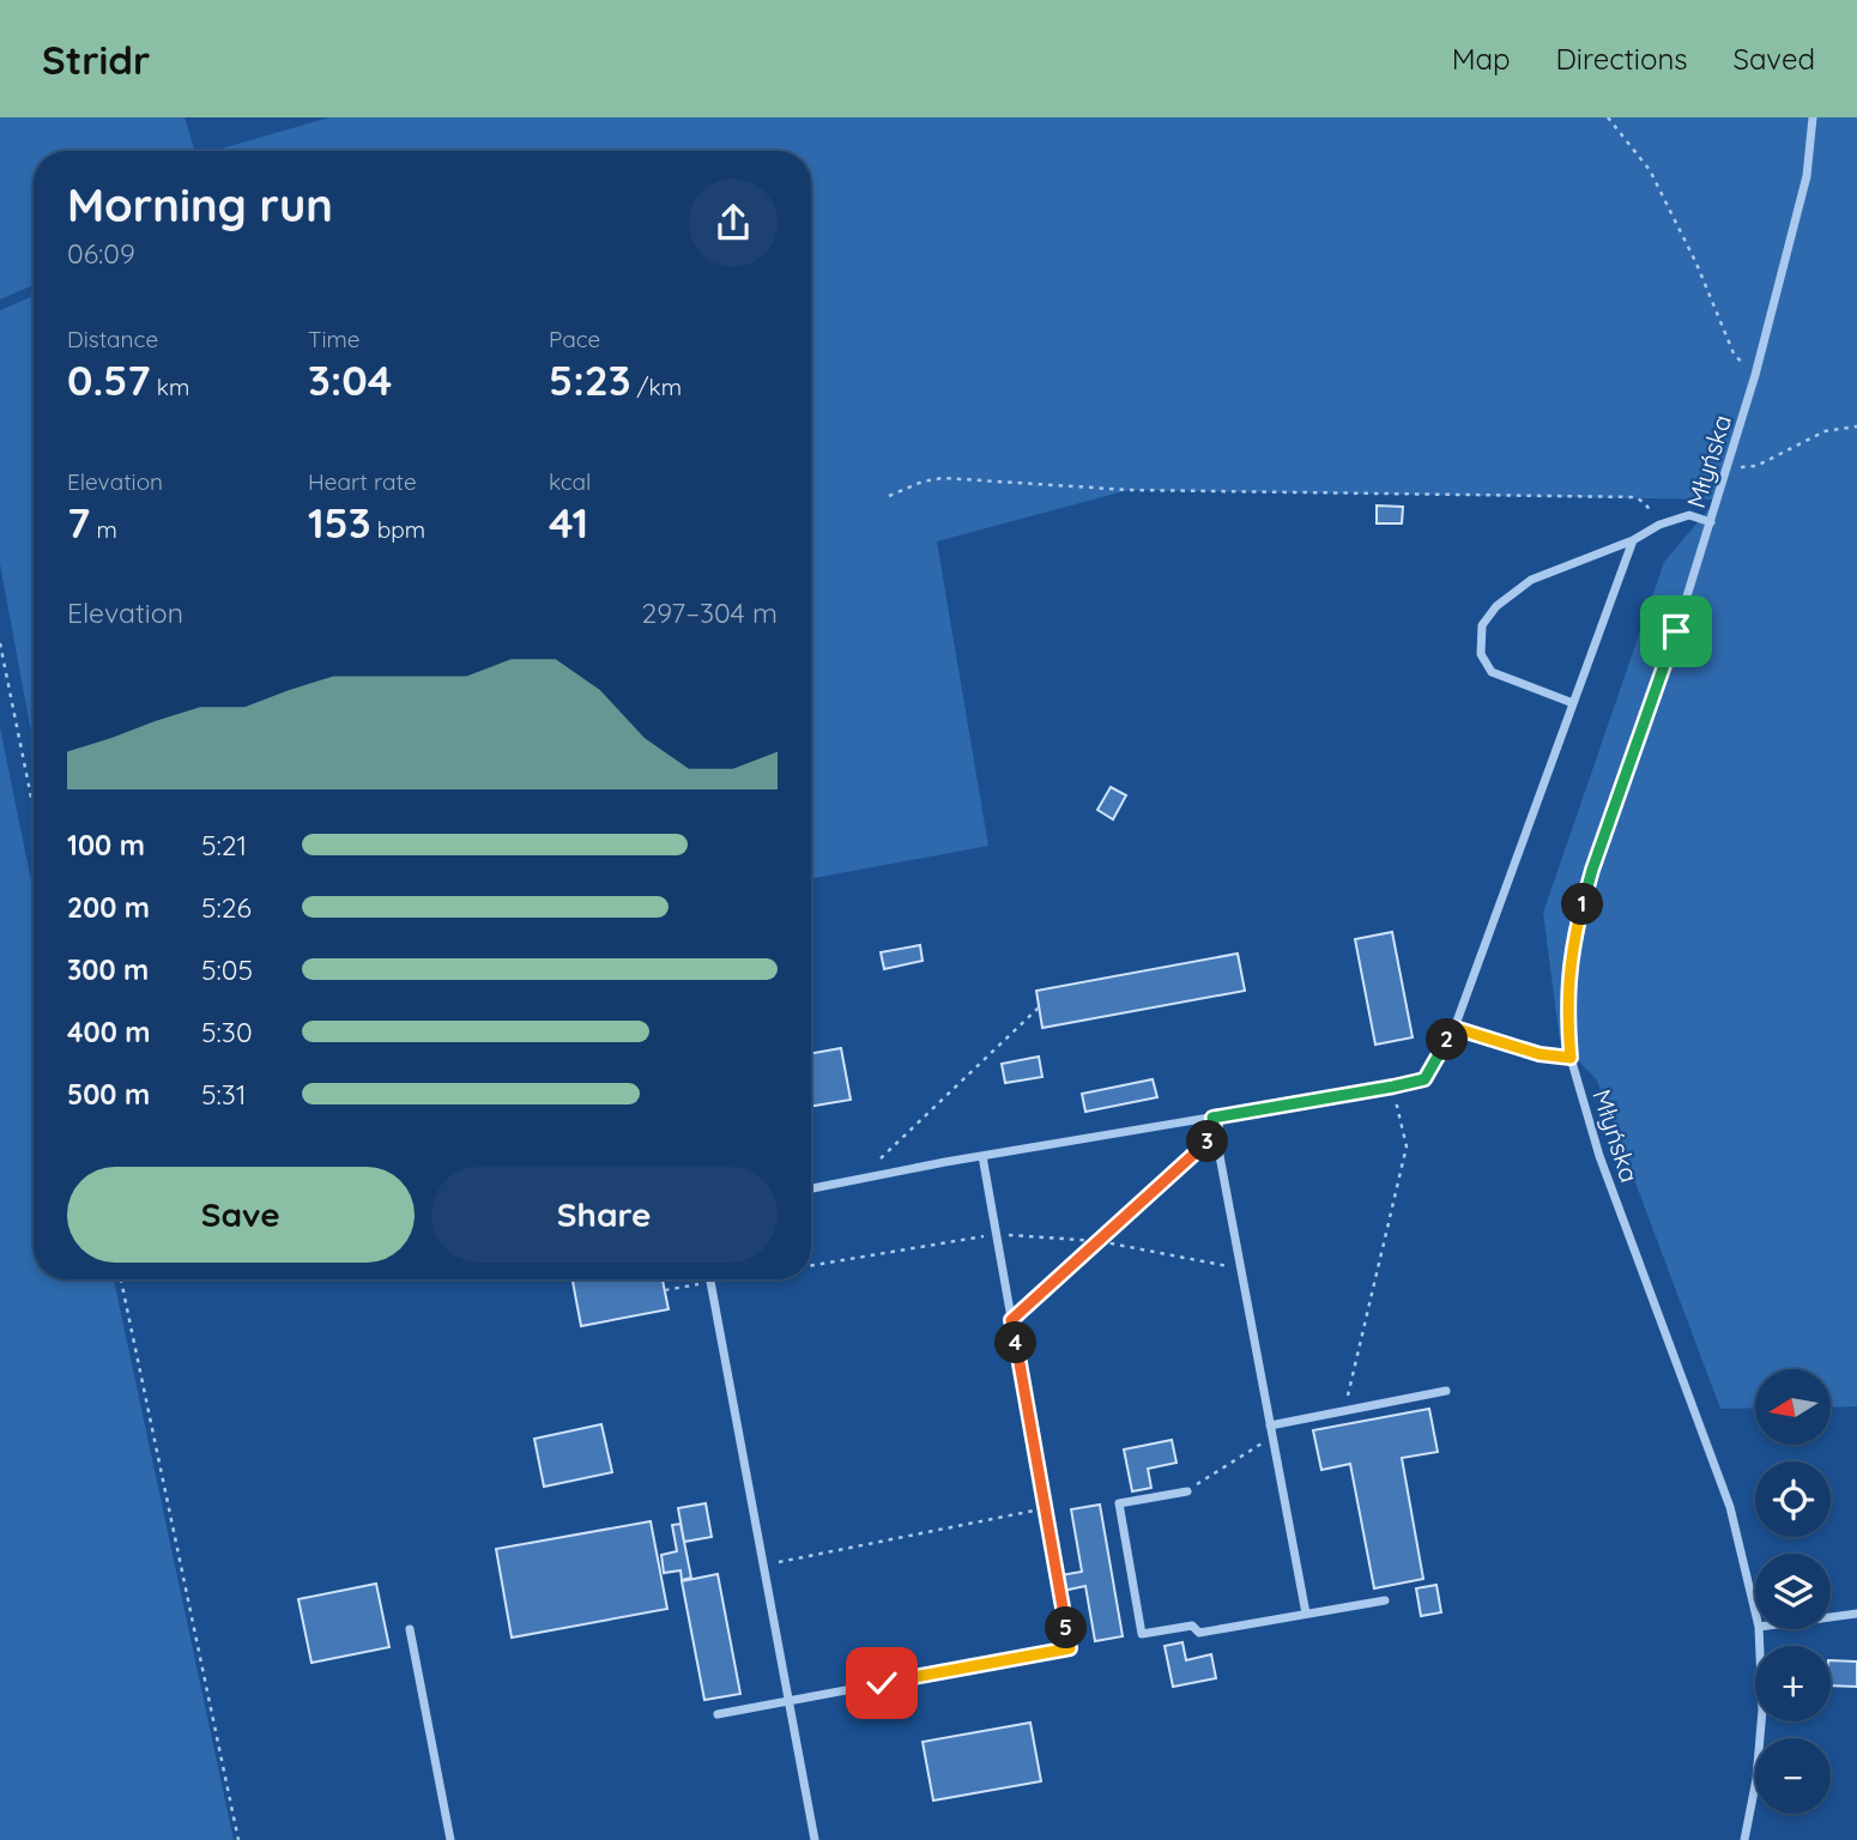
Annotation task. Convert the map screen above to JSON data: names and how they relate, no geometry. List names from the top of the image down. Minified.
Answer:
{"streets":{"street":["Młyńska"]},"north":"left","page":{"header":"Stridr","nav":["Map","Directions","Saved"],"heading":["Morning run","06:09"],"stats":[["Distance","0.57 km"],["Time","3:04"],["Pace","5:23 /km"],["Elevation","7 m"],["Heart rate","153 bpm"],["kcal","41"]],"chart":["Elevation","297–304 m"],"list":[{"name":"100 m","note":"5:21"},{"name":"200 m","note":"5:26"},{"name":"300 m","note":"5:05"},{"name":"400 m","note":"5:30"},{"name":"500 m","note":"5:31"}],"pins":["1","2","3","4","5"],"buttons":["Save","Share"],"map_buttons":["+","−"]}}
